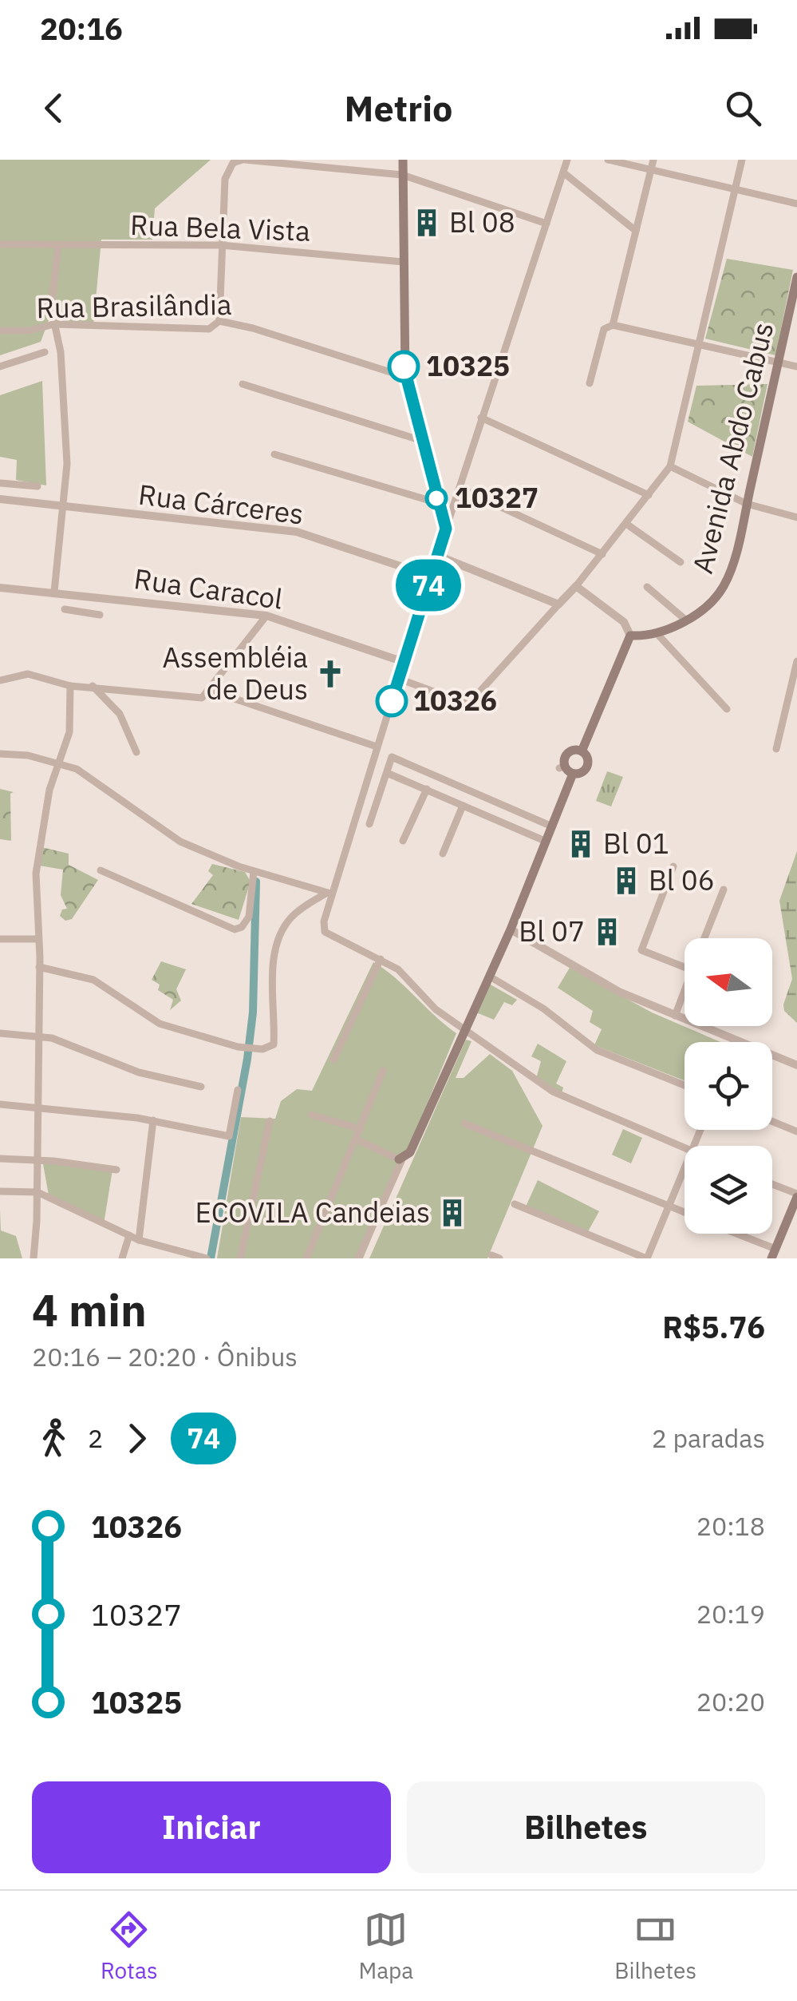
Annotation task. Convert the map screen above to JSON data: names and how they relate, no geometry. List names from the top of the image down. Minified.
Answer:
{"streets":{"main road":["Avenida Abdo Cabus"],"street":["Rua Bela Vista","Rua Brasilândia","Rua Cárceres","Rua Caracol"]},"places":{"building":["Bl 08","Bl 01","Bl 06","Bl 07","ECOVILA Candeias"],"other":["10325","10327","10326"],"church":["Assembléia de Deus"]},"lines":["bus line 74"],"north":"left","page":{"status":"20:16","header":"Metrio","on_map":"74","heading":["4 min","20:16 – 20:20 · Ônibus","R$5.76"],"legs":["2","74","2 paradas"],"list":[{"name":"10326","value":"20:18"},{"name":"10327","value":"20:19"},{"name":"10325","value":"20:20"}],"buttons":["Iniciar","Bilhetes"],"tabs":["Rotas","Mapa","Bilhetes"]}}
